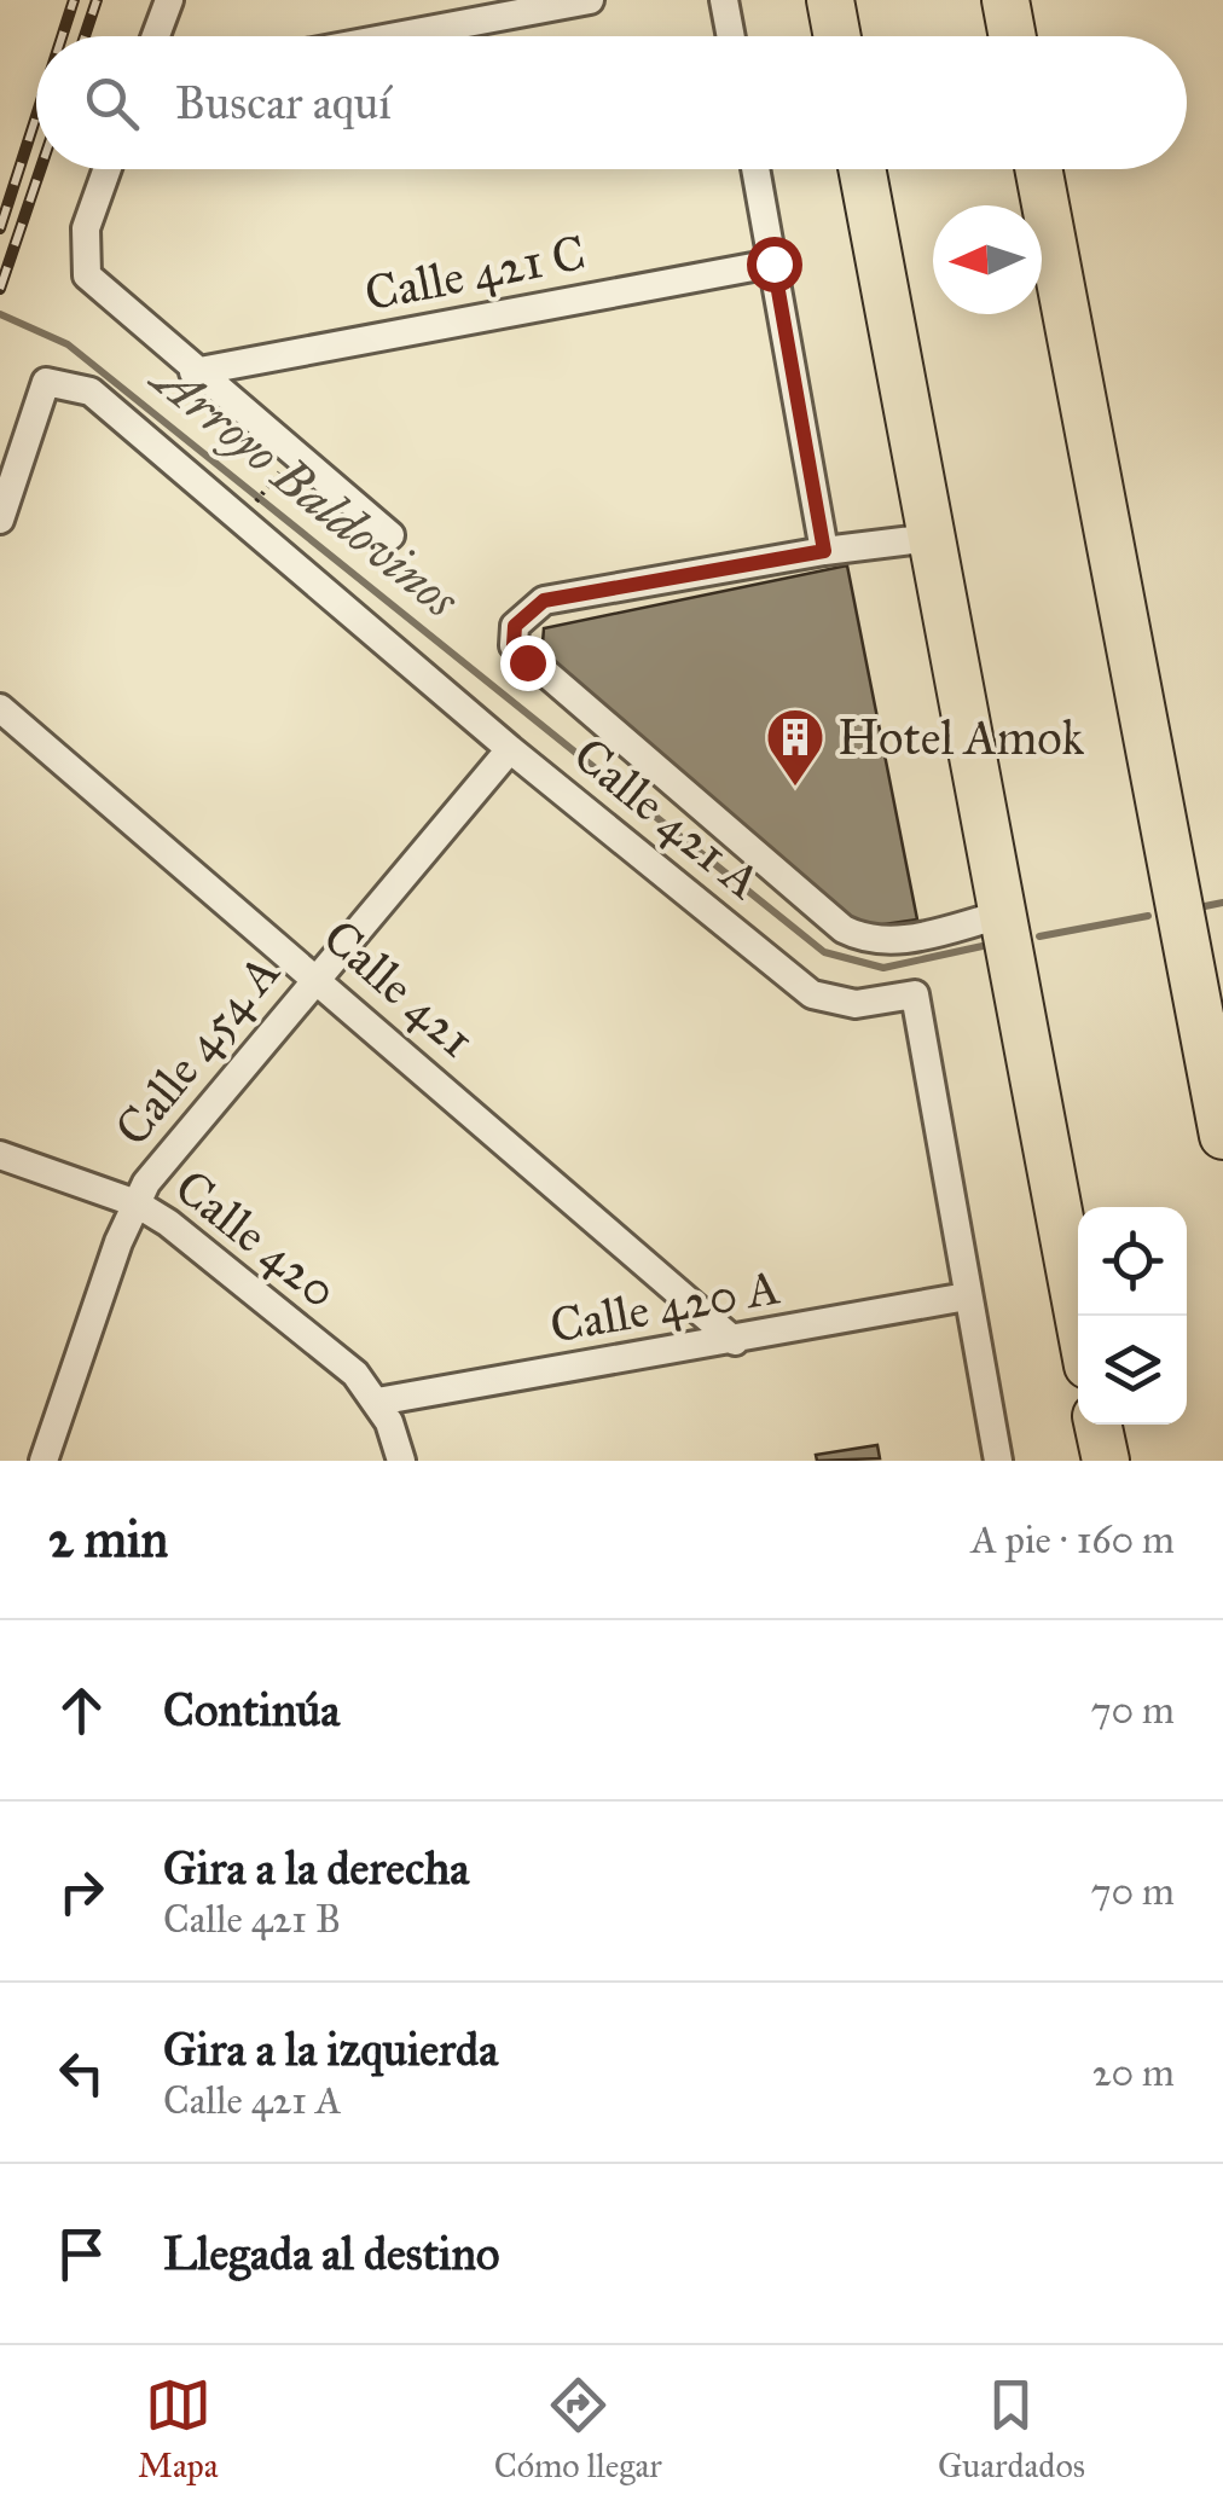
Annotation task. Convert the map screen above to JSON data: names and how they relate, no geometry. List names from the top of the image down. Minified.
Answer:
{"streets":{"street":["Calle 421 C","Calle 421 A","Calle 421","Calle 454 A","Calle 420","Calle 420 A"]},"crossings":[["Calle 421 A","Calle 454 A"],["Calle 421 A","Calle 420 A"],["Calle 421","Calle 454 A"],["Calle 421","Calle 420 A"],["Calle 454 A","Calle 420"],["Calle 420","Calle 420 A"]],"water":["Arroyo Baldovinos"],"places":{"building":["Hotel Amok"]},"north":"left","page":{"search":"Buscar aquí","heading":["2 min","A pie · 160 m"],"list":[["Continúa","70 m"],["Gira a la derecha","Calle 421 B","70 m"],["Gira a la izquierda","Calle 421 A","20 m"],"Llegada al destino"],"nav":["Mapa","Cómo llegar","Guardados"]}}
